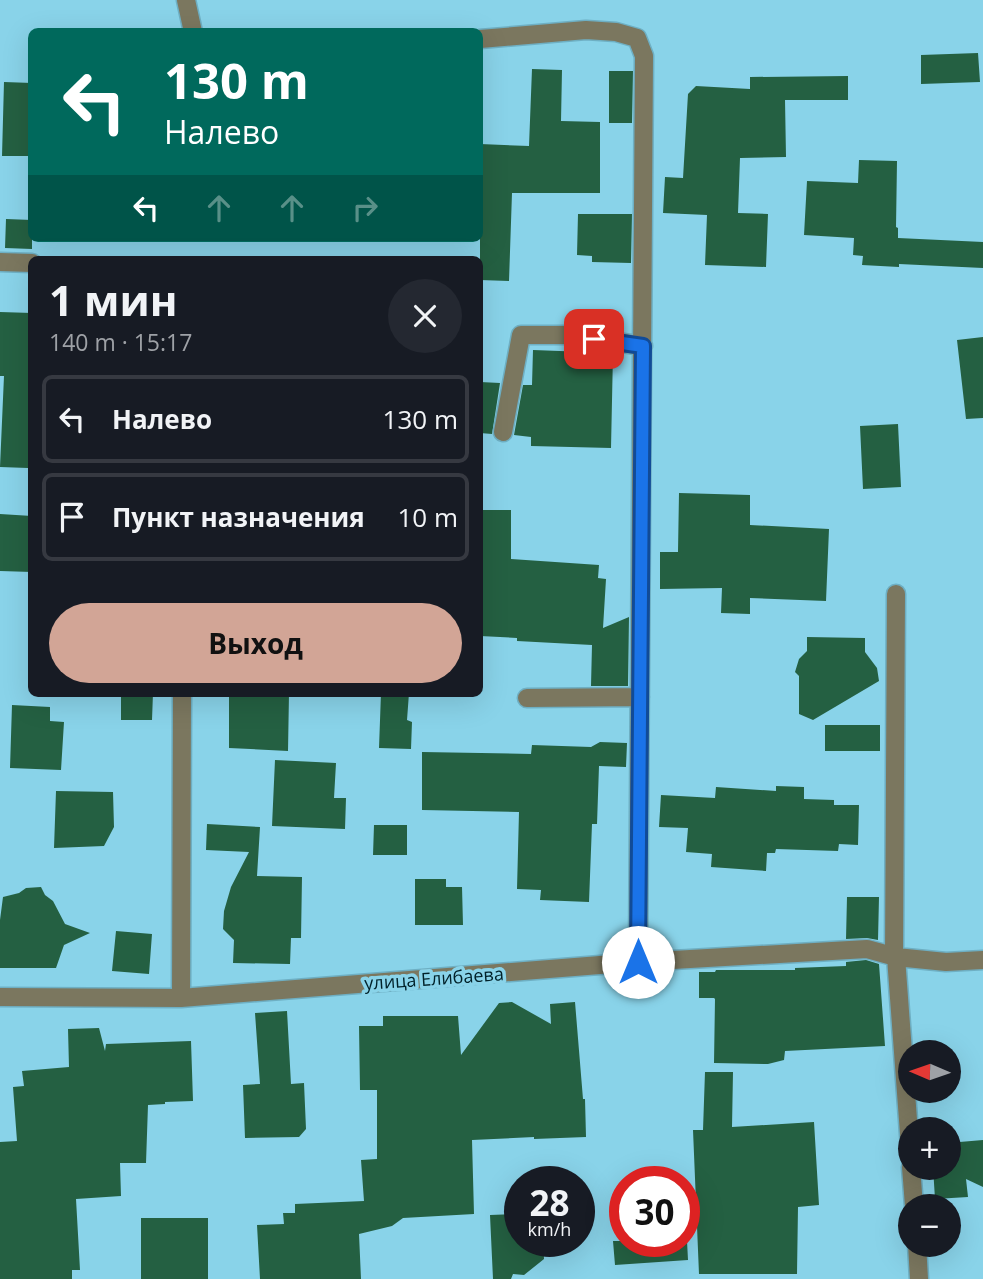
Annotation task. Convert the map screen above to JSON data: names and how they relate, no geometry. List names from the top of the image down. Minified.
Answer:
{"streets":{"street":["улица Елибаева"]},"north":"left","page":{"turn":["130 m","Налево"],"heading":["1 мин","140 m · 15:17"],"list":[{"name":"Налево","value":"130 m"},{"name":"Пункт назначения","value":"10 m"}],"buttons":"Выход","map_buttons":["+","−"],"speed":"28 km/h","limit":"30"}}
